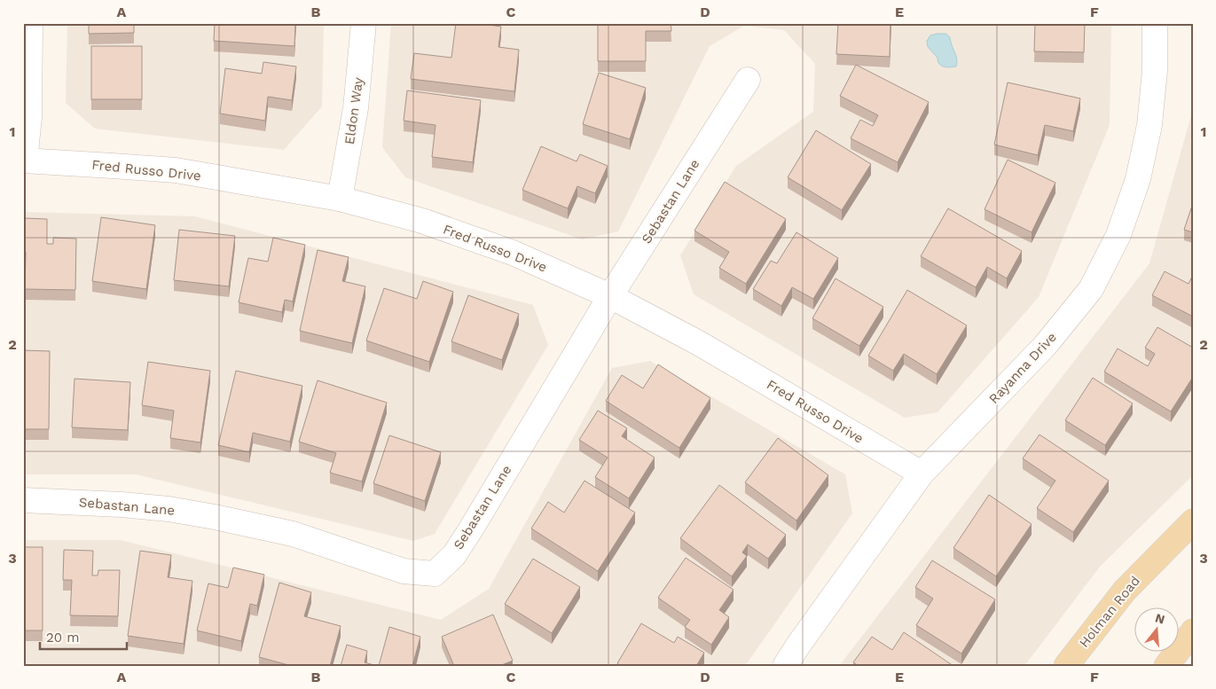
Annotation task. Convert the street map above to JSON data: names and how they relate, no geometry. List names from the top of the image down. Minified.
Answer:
{"streets":{"main road":["Holman Road"],"street":["Eldon Way","Fred Russo Drive","Sebastan Lane","Rayanna Drive"]},"crossings":[["Eldon Way","Fred Russo Drive"],["Fred Russo Drive","Sebastan Lane"],["Fred Russo Drive","Rayanna Drive"]],"scale_bar":"20 m","north":"top","grid":{"columns":["A","B","C","D","E","F"],"rows":["1","2","3"]}}
